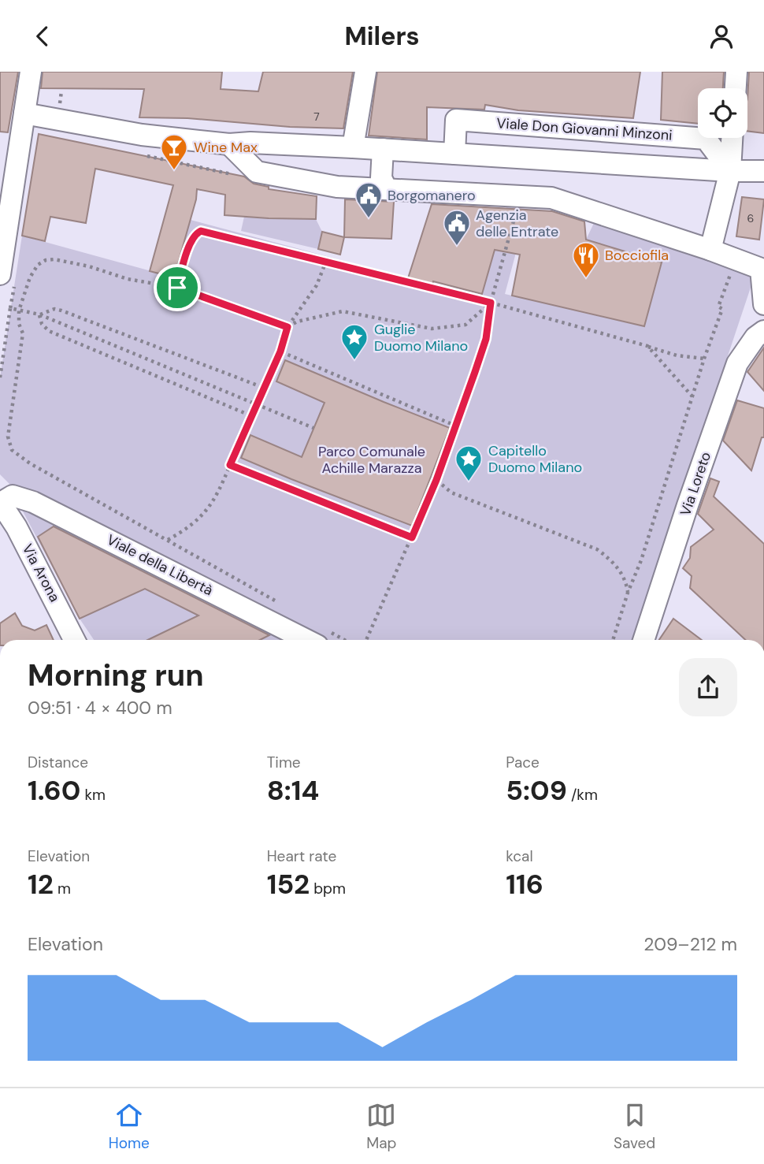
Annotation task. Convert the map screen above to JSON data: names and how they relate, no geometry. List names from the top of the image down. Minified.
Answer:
{"streets":{"street":["Viale Don Giovanni Minzoni","Via Loreto","Viale della Libertà","Via Arona"]},"crossings":[["Viale della Libertà","Via Arona"]],"parks":["Parco Comunale Achille Marazza"],"places":{"bar":["Wine Max"],"public building":["Borgomanero","Agenzia delle Entrate"],"restaurant":["Bocciofila"],"place":["Guglie Duomo Milano","Capitello Duomo Milano"]},"house_numbers":["7","6"],"page":{"header":"Milers","heading":["Morning run","09:51 · 4 × 400 m"],"stats":[["Distance","1.60 km"],["Time","8:14"],["Pace","5:09 /km"],["Elevation","12 m"],["Heart rate","152 bpm"],["kcal","116"]],"chart":["Elevation","209–212 m"],"tabs":["Home","Map","Saved"]}}
